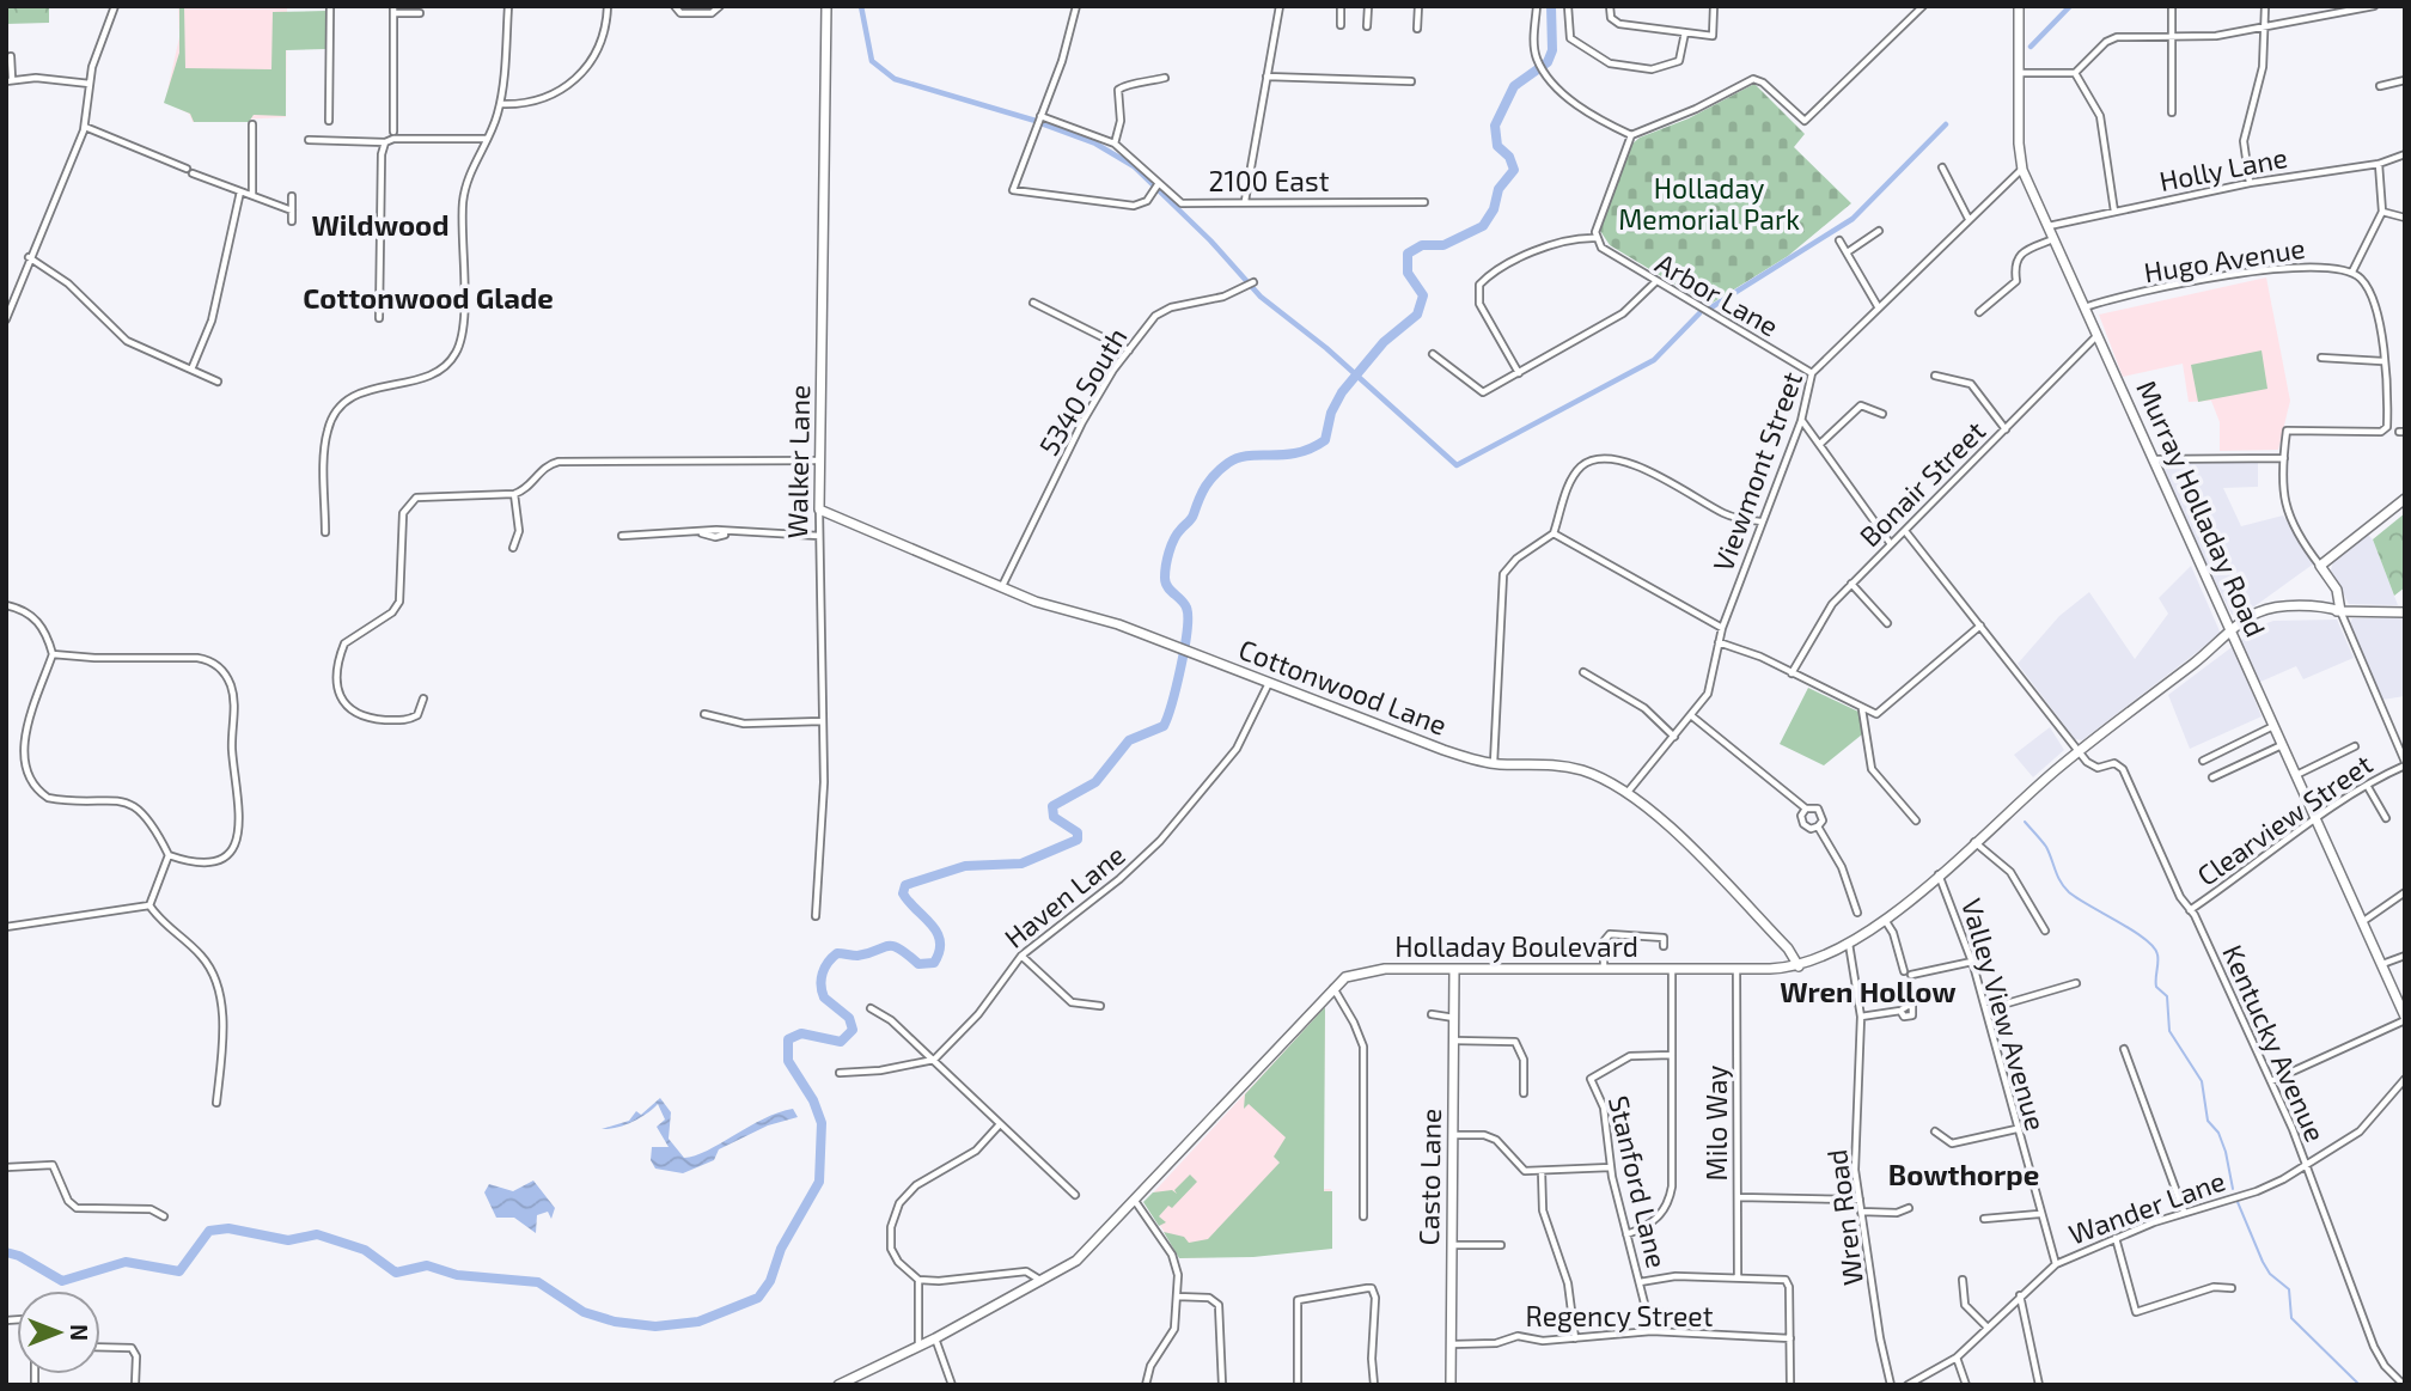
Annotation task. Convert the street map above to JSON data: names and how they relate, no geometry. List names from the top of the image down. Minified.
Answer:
{"streets":{"street":["Holly Lane","2100 East","Hugo Avenue","Arbor Lane","5340 South","Walker Lane","Viewmont Street","Bonair Street","Murray Holladay Road","Cottonwood Lane","Clearview Street","Haven Lane","Holladay Boulevard","Valley View Avenue","Kentucky Avenue","Milo Way","Casto Lane","Stanford Lane","Wander Lane","Wren Road","Regency Street"]},"crossings":[["Holly Lane","Murray Holladay Road"],["Hugo Avenue","Murray Holladay Road"],["Arbor Lane","Viewmont Street"],["5340 South","Cottonwood Lane"],["Walker Lane","Cottonwood Lane"],["Viewmont Street","Murray Holladay Road"],["Viewmont Street","Cottonwood Lane"],["Bonair Street","Murray Holladay Road"],["Murray Holladay Road","Clearview Street"],["Murray Holladay Road","Holladay Boulevard"],["Cottonwood Lane","Haven Lane"],["Cottonwood Lane","Holladay Boulevard"],["Clearview Street","Kentucky Avenue"],["Holladay Boulevard","Valley View Avenue"],["Holladay Boulevard","Kentucky Avenue"],["Holladay Boulevard","Milo Way"],["Holladay Boulevard","Casto Lane"],["Holladay Boulevard","Wren Road"],["Valley View Avenue","Wander Lane"],["Kentucky Avenue","Wander Lane"],["Casto Lane","Regency Street"],["Stanford Lane","Regency Street"]],"districts":["Wildwood","Cottonwood Glade","Wren Hollow","Bowthorpe"],"parks":["Holladay Memorial Park"],"north":"right"}
